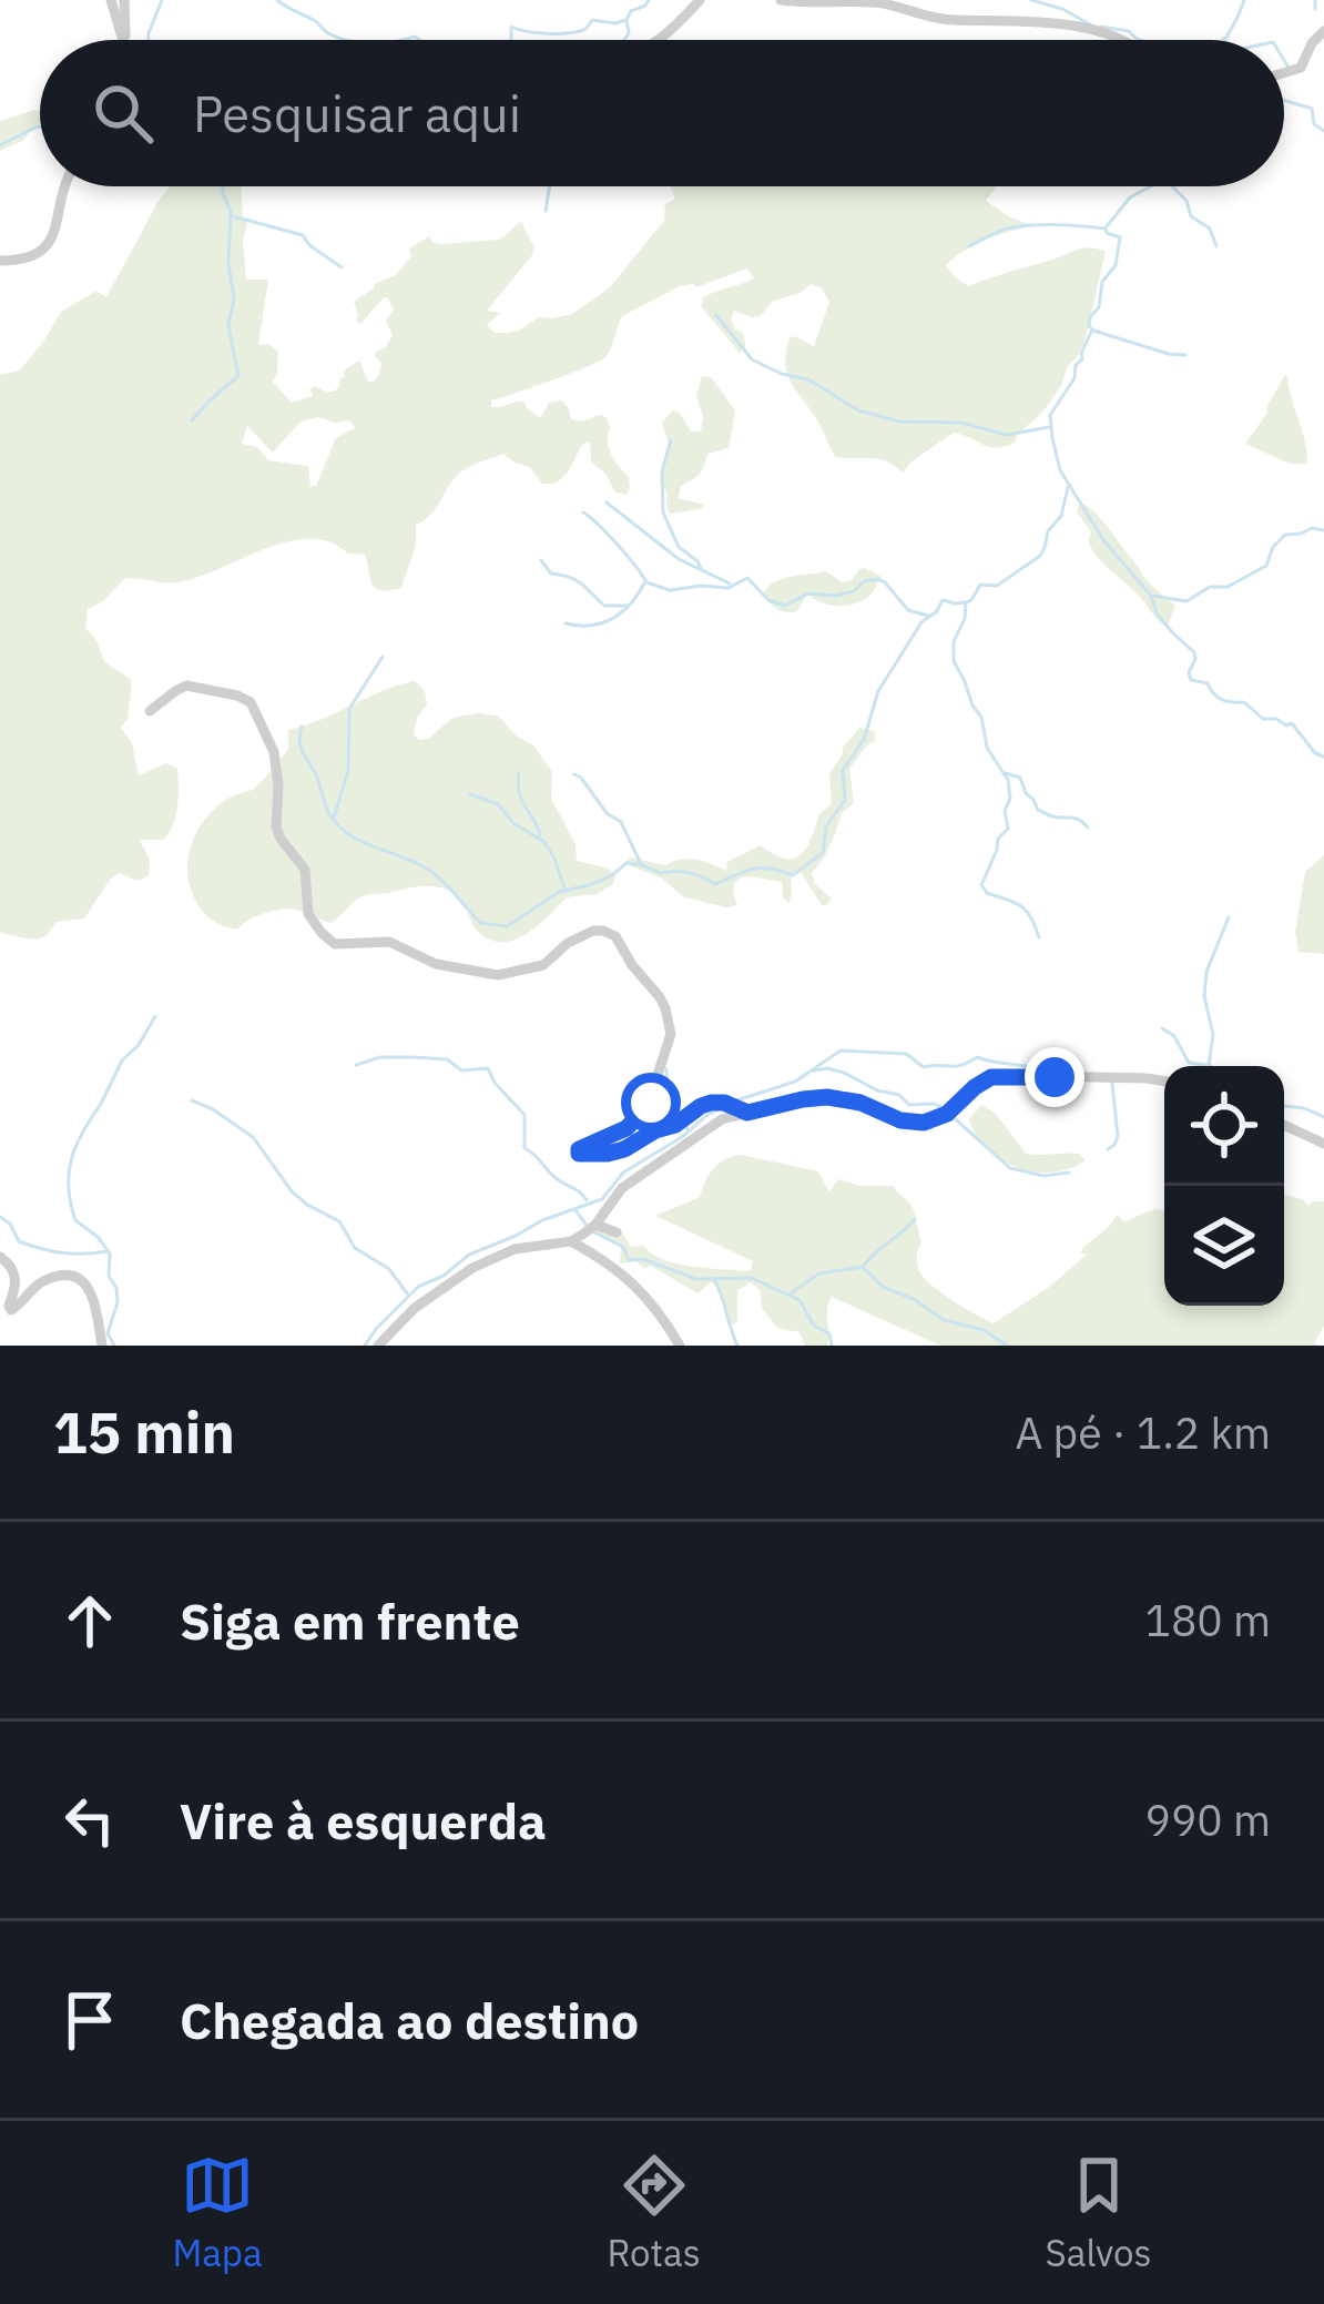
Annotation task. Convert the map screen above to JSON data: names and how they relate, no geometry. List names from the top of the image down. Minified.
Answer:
{"page":{"search":"Pesquisar aqui","heading":["15 min","A pé · 1.2 km"],"list":[["Siga em frente","180 m"],["Vire à esquerda","990 m"],"Chegada ao destino"],"nav":["Mapa","Rotas","Salvos"]}}
